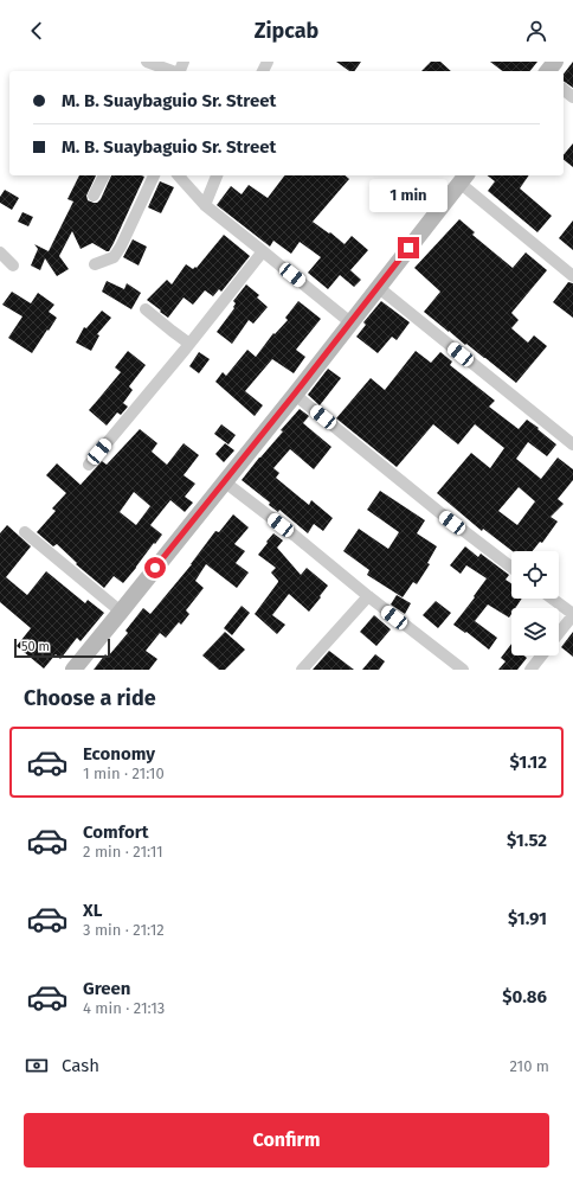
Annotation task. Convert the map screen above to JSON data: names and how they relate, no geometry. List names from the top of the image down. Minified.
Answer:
{"scale_bar":"50 m","page":{"header":"Zipcab","banner":["M. B. Suaybaguio Sr. Street","M. B. Suaybaguio Sr. Street"],"bubble":"1 min","scale":"50 m","heading":"Choose a ride","list":[{"name":"Economy","note":"1 min · 21:10","value":"$1.12"},{"name":"Comfort","note":"2 min · 21:11","value":"$1.52"},{"name":"XL","note":"3 min · 21:12","value":"$1.91"},{"name":"Green","note":"4 min · 21:13","value":"$0.86"}],"pay":["Cash","210 m"],"buttons":"Confirm"}}
